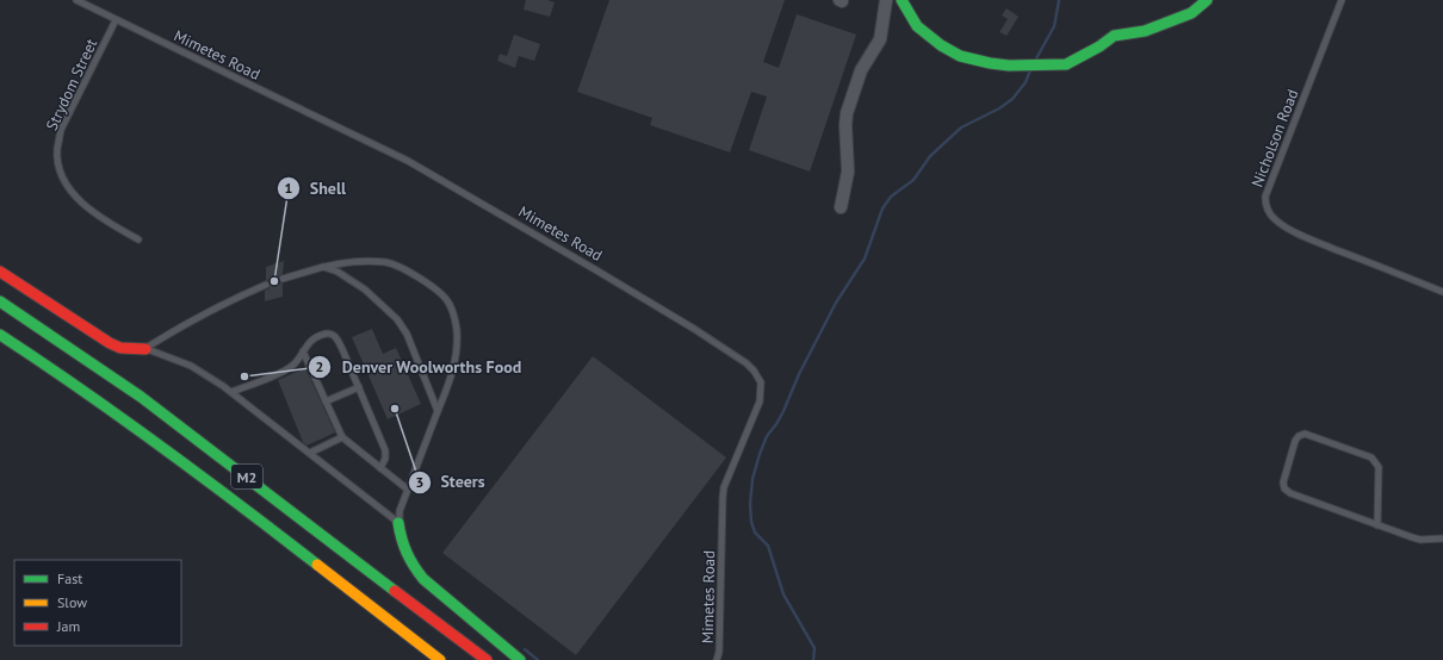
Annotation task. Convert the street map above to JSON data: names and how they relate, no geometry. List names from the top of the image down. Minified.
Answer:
{"streets":{"main road":["M2"],"lane":["Mimetes Road","Strydom Street","Nicholson Road"]},"crossings":[["Mimetes Road","Strydom Street"]],"places":["Shell","Denver Woolworths Food","Steers"],"legend":["Fast","Slow","Jam"]}
